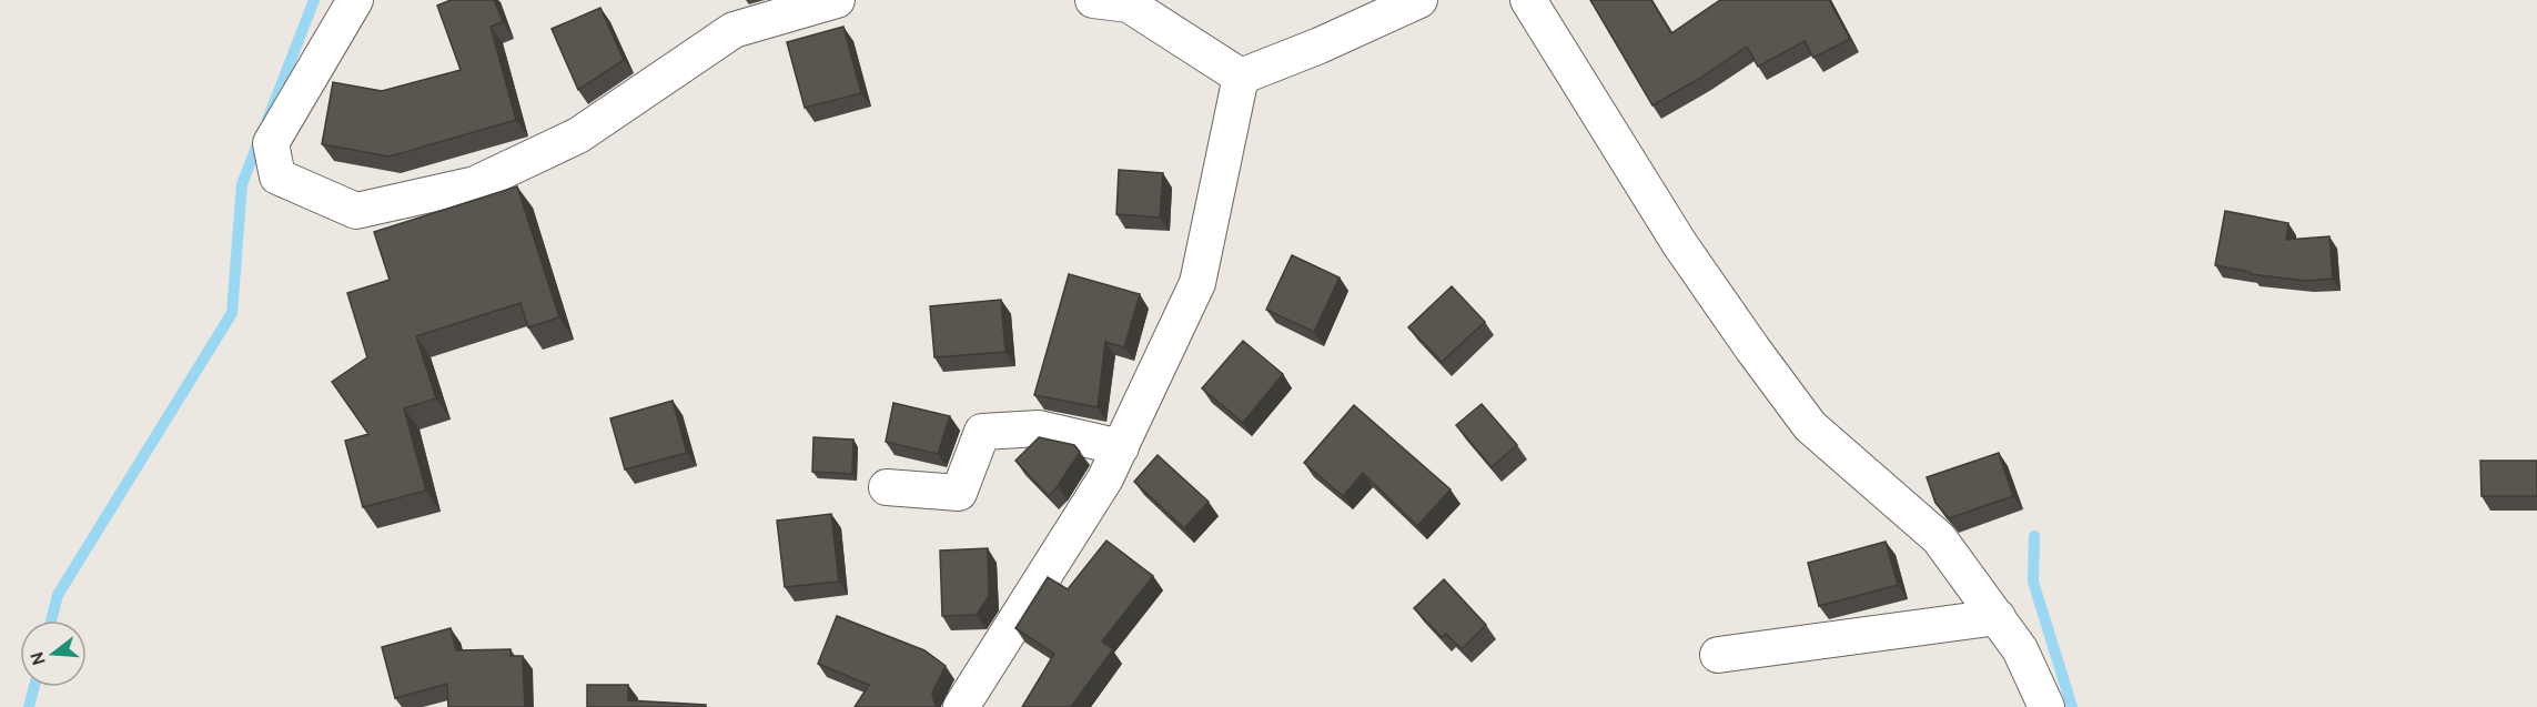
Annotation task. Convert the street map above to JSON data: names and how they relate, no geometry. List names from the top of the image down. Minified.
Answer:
{"north":"left"}
